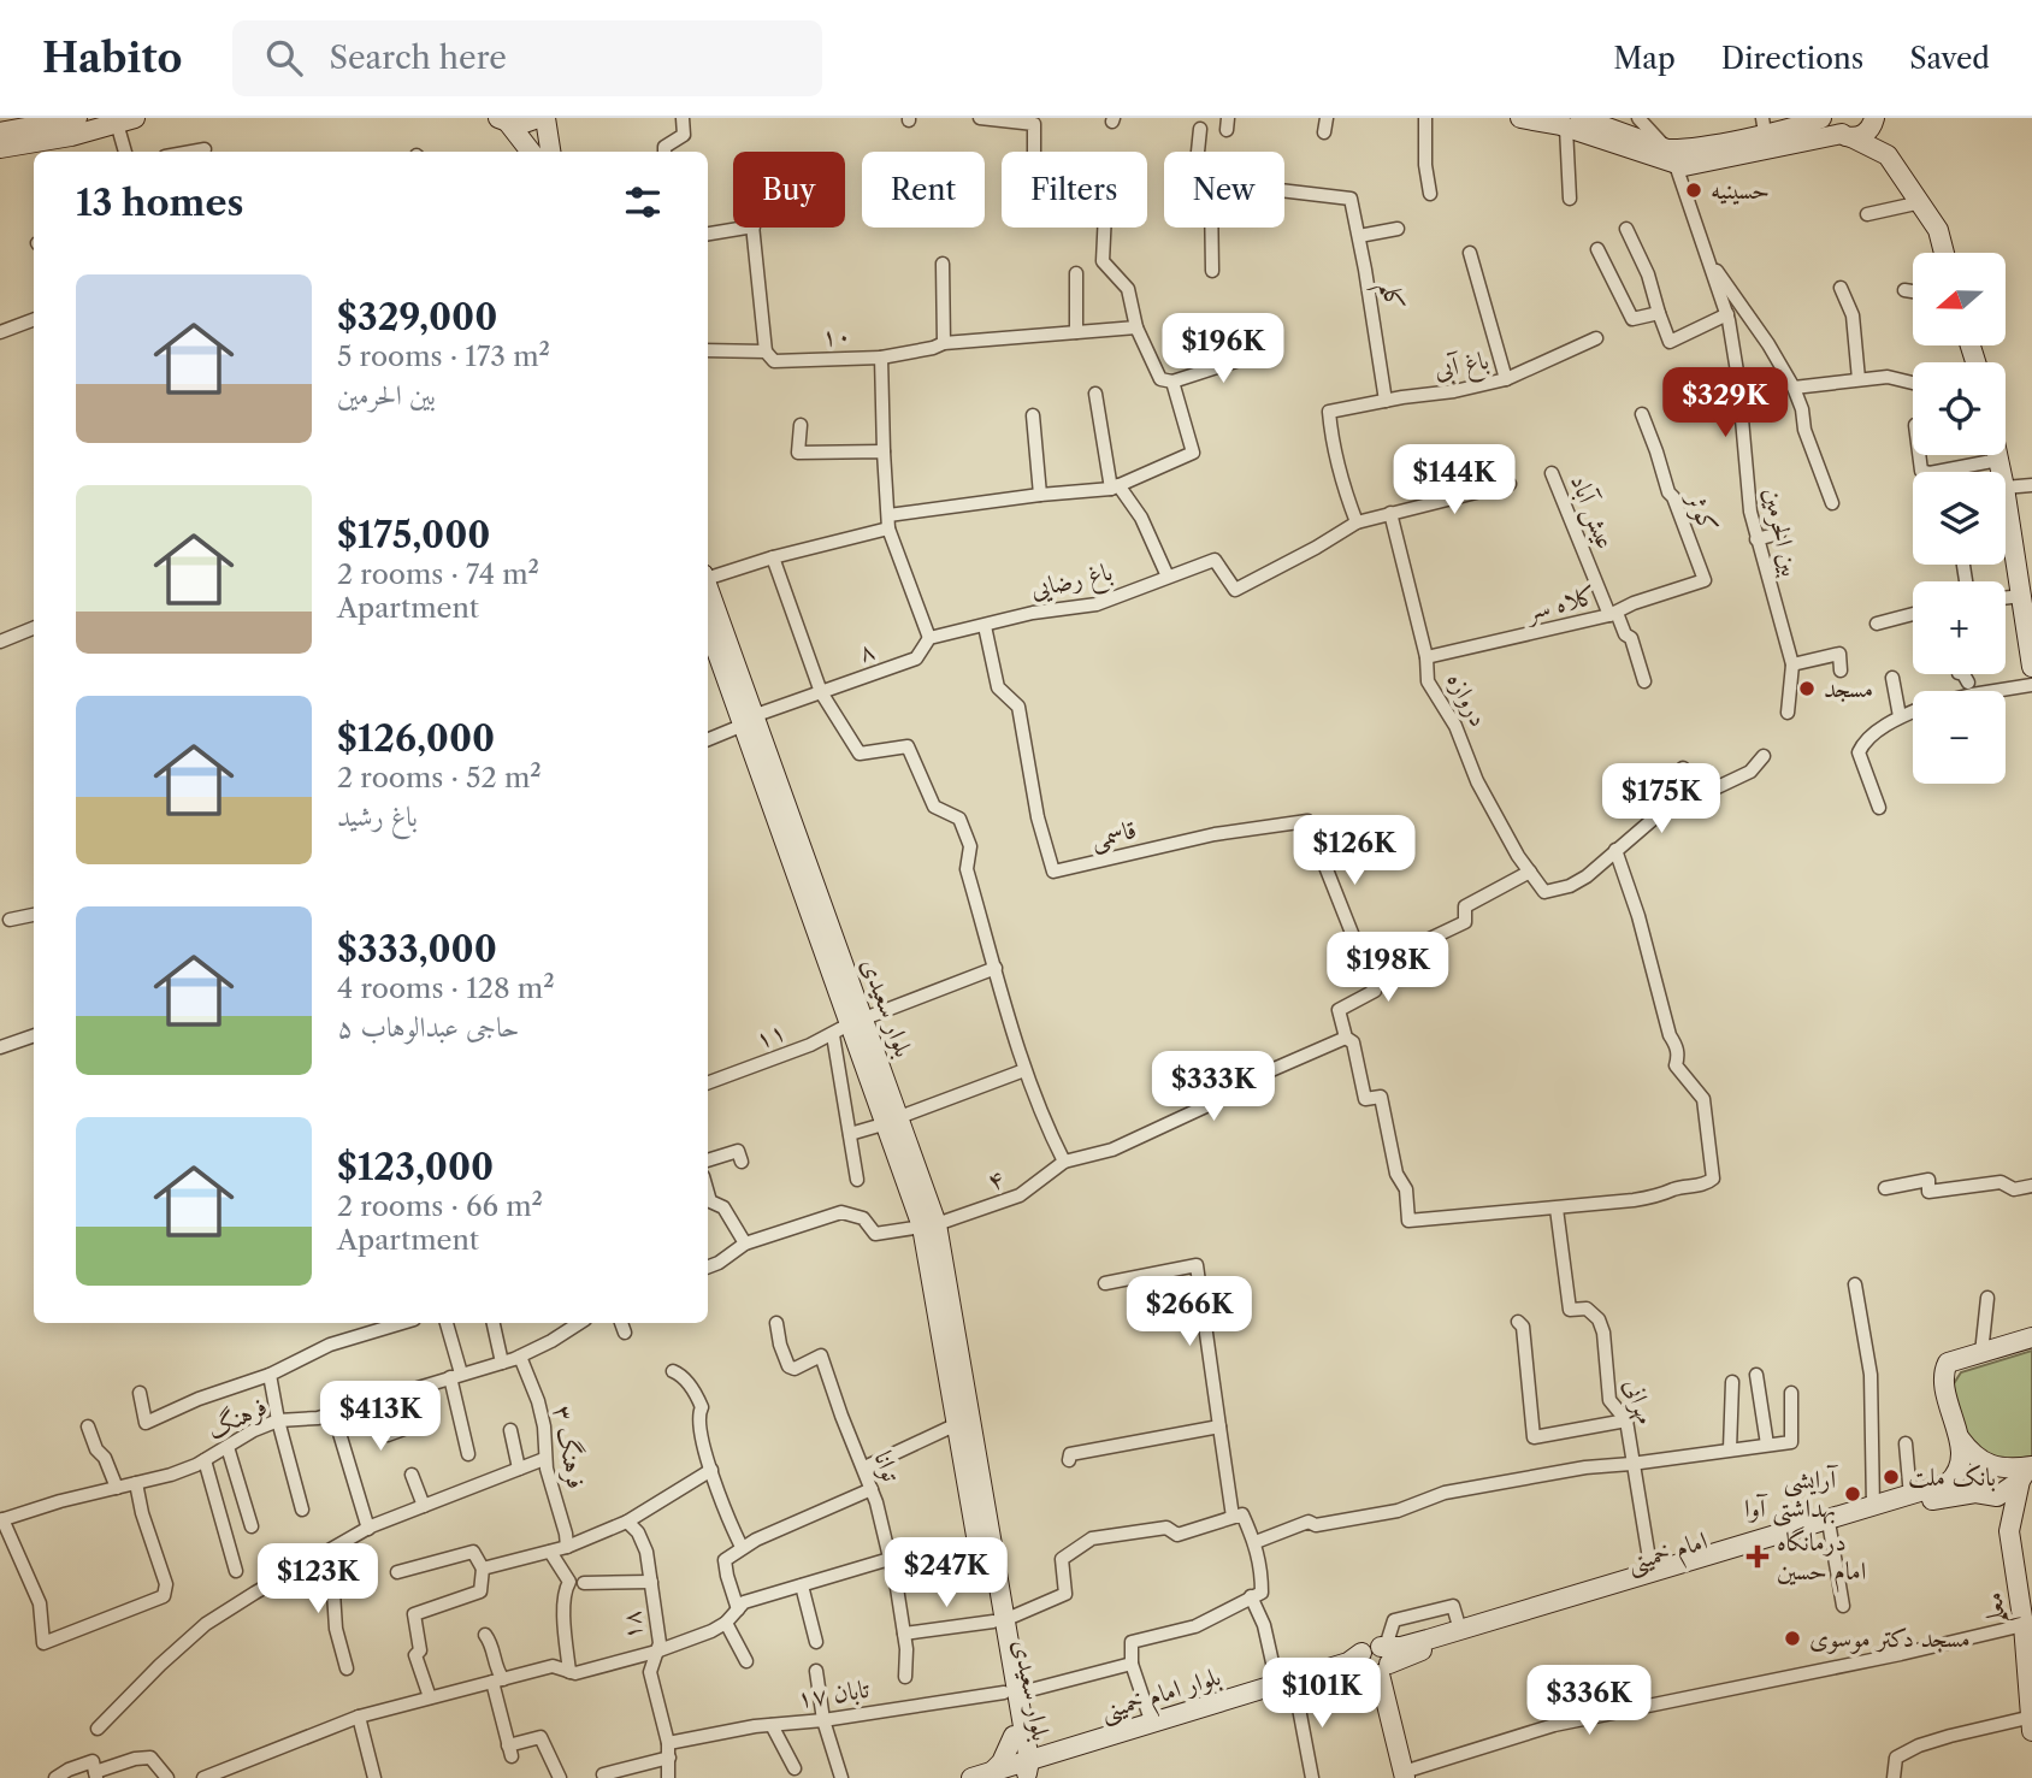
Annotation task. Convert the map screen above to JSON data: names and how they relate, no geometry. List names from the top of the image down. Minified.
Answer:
{"streets":{"main road":["بلوار سعیدی","امام خمینی","معلم","بلوار امام خمینی"],"street":["کلم","۱۰","باغ آبی","عیش آباد","کوثر","بین الحرمین","باغ رضایی","کلاه سر","۸","دروازه","قاسمی","۱۱","۴","مهرانی","فرهنگ","فرهنگ ۳","توانا","۱۸","تابان ۱۷"]},"crossings":[["کلم","باغ آبی"],["۱۰","۸"],["باغ آبی","باغ رضایی"],["عیش آباد","کلاه سر"],["کوثر","کلاه سر"],["باغ رضایی","۸"],["باغ رضایی","قاسمی"],["کلاه سر","دروازه"],["۸","قاسمی"],["۸","بلوار سعیدی"],["بلوار سعیدی","۱۱"],["بلوار سعیدی","۴"],["بلوار سعیدی","تابان ۱۷"],["بلوار سعیدی","بلوار امام خمینی"],["مهرانی","امام خمینی"],["فرهنگ","فرهنگ ۳"],["امام خمینی","بلوار امام خمینی"],["۱۸","تابان ۱۷"]],"places":{"other":["حسینیه","مسجد","بانک ملت","آرایشی بهداشتی آوا","مسجد دکتر موسوی"],"health":["درمانگاه امام حسین"]},"north":"left","page":{"header":"Habito","search":"Search here","nav":["Map","Directions","Saved"],"chip":["Buy","Rent","Filters","New"],"heading":"13 homes","map_buttons":["+","−"],"list":[{"name":"$329,000","note":"5 rooms · 173 m² · بین الحرمین"},{"name":"$175,000","note":"2 rooms · 74 m² · Apartment"},{"name":"$126,000","note":"2 rooms · 52 m² · باغ رشید"},{"name":"$333,000","note":"4 rooms · 128 m² · حاجی عبدالوهاب ۵"},{"name":"$123,000","note":"2 rooms · 66 m² · Apartment"}],"price":["$196K","$329K","$144K","$175K","$126K","$198K","$333K","$266K","$413K","$247K","$123K","$101K","$336K"]}}
